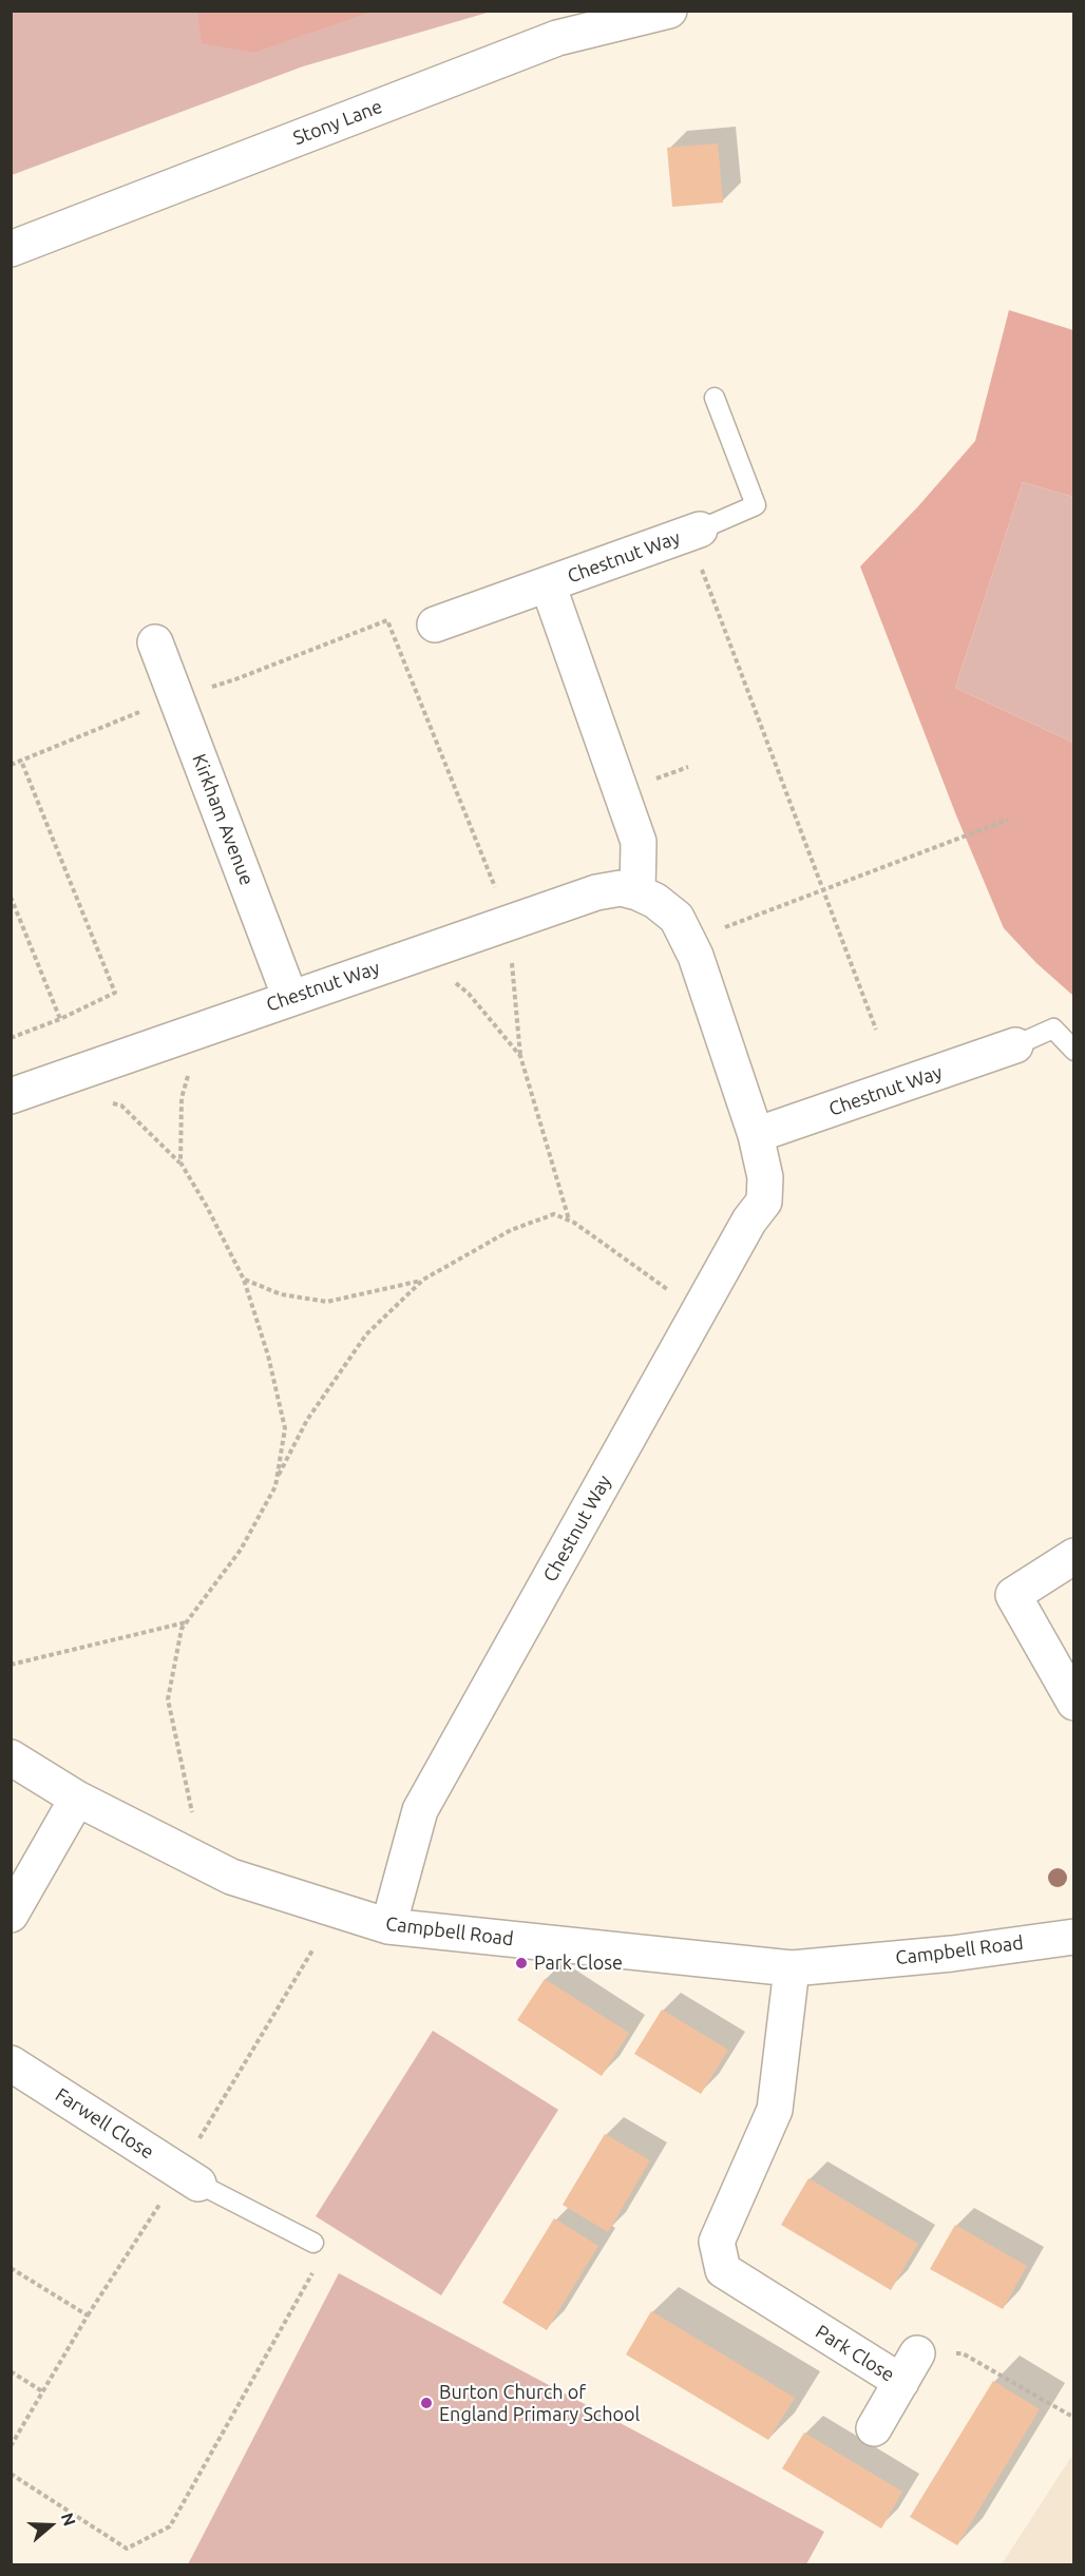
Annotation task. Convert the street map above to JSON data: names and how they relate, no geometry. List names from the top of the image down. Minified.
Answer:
{"streets":{"street":["Stony Lane","Chestnut Way","Kirkham Avenue","Campbell Road","Farwell Close","Park Close"]},"crossings":[["Chestnut Way","Kirkham Avenue"],["Chestnut Way","Campbell Road"],["Campbell Road","Park Close"]],"places":["Park Close","Burton Church of England Primary School"],"north":"right"}
